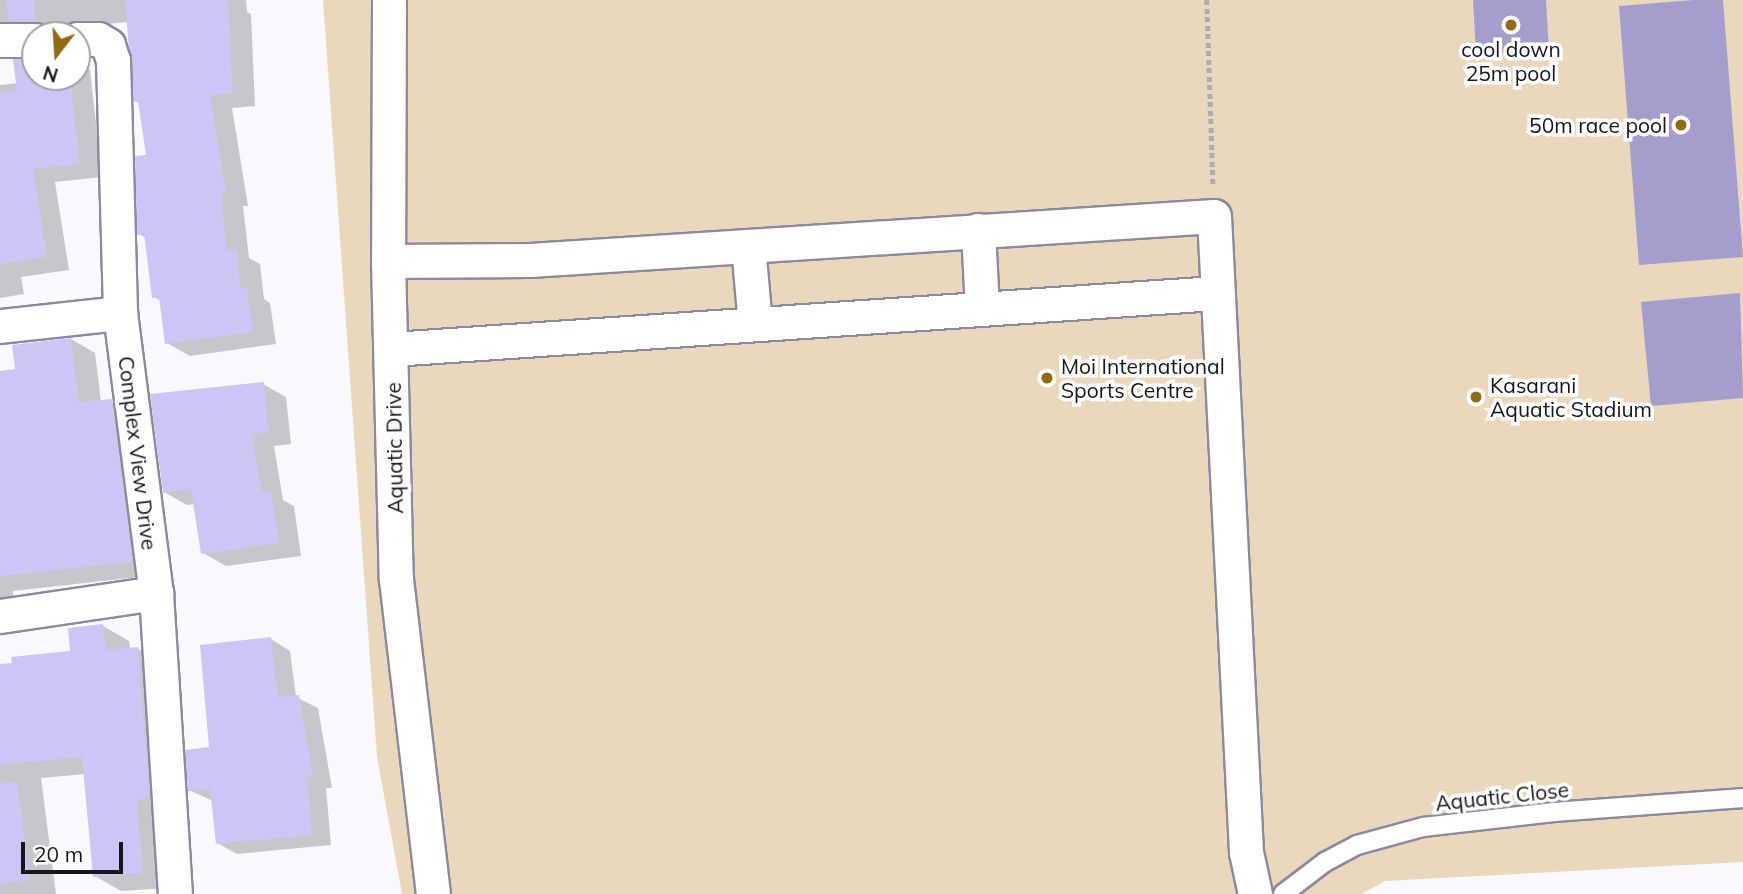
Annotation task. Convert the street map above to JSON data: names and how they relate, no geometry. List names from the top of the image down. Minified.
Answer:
{"streets":{"street":["Aquatic Drive","Complex View Drive"],"lane":["Aquatic Close"]},"places":["cool down 25m pool","50m race pool","Moi International Sports Centre","Kasarani Aquatic Stadium"],"scale_bar":"20 m","north":"bottom"}
